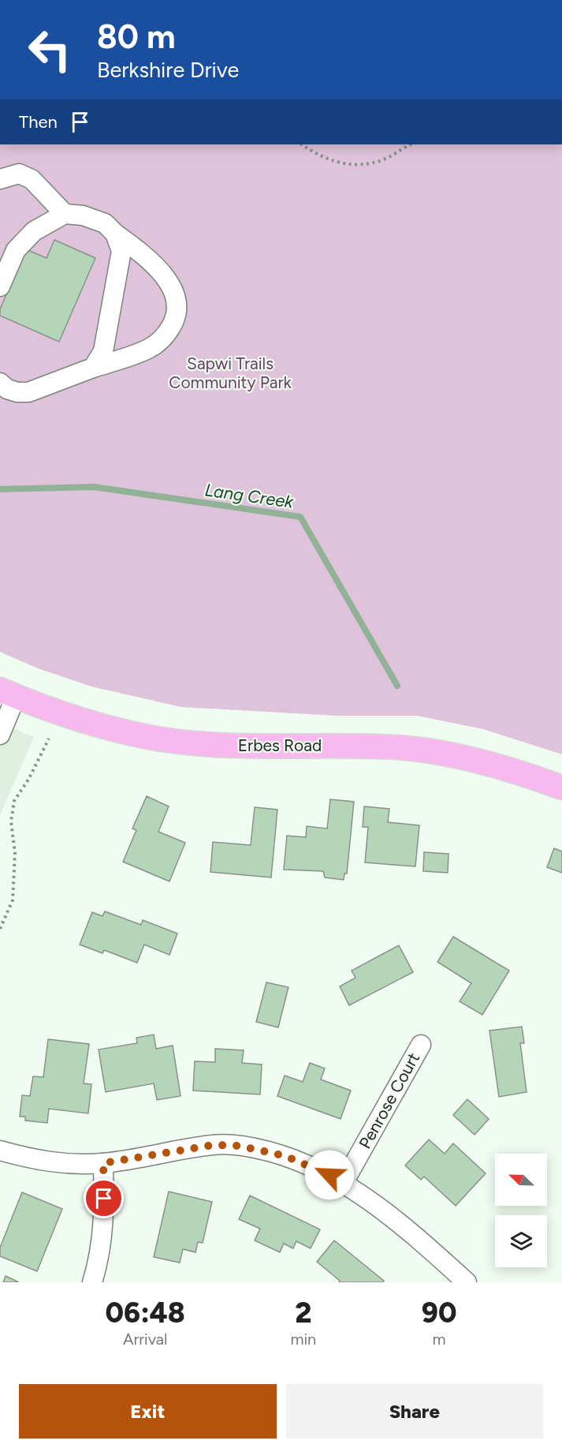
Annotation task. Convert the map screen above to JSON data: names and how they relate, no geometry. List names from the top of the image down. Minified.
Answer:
{"streets":{"main road":["Erbes Road"],"street":["Penrose Court"]},"water":["Lang Creek"],"parks":["Sapwi Trails Community Park"],"north":"top left","page":{"turn":["80 m","Berkshire Drive"],"then":"Then","eta":["06:48","Arrival","2","min","90","m"],"buttons":["Exit","Share"]}}
